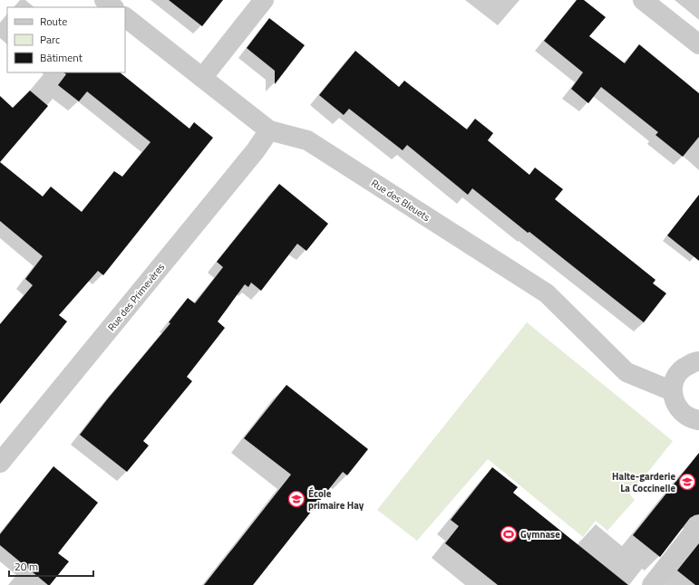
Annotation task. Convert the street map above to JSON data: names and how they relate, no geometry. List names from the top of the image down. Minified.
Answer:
{"streets":{"street":["Rue des Bleuets","Rue des Primevères"]},"crossings":[["Rue des Bleuets","Rue des Primevères"]],"places":{"school or university":["Halte-garderie La Coccinelle","École primaire Hay"],"sports":["Gymnase"]},"legend":["Route","Parc","Bâtiment"],"scale_bar":"20 m"}
